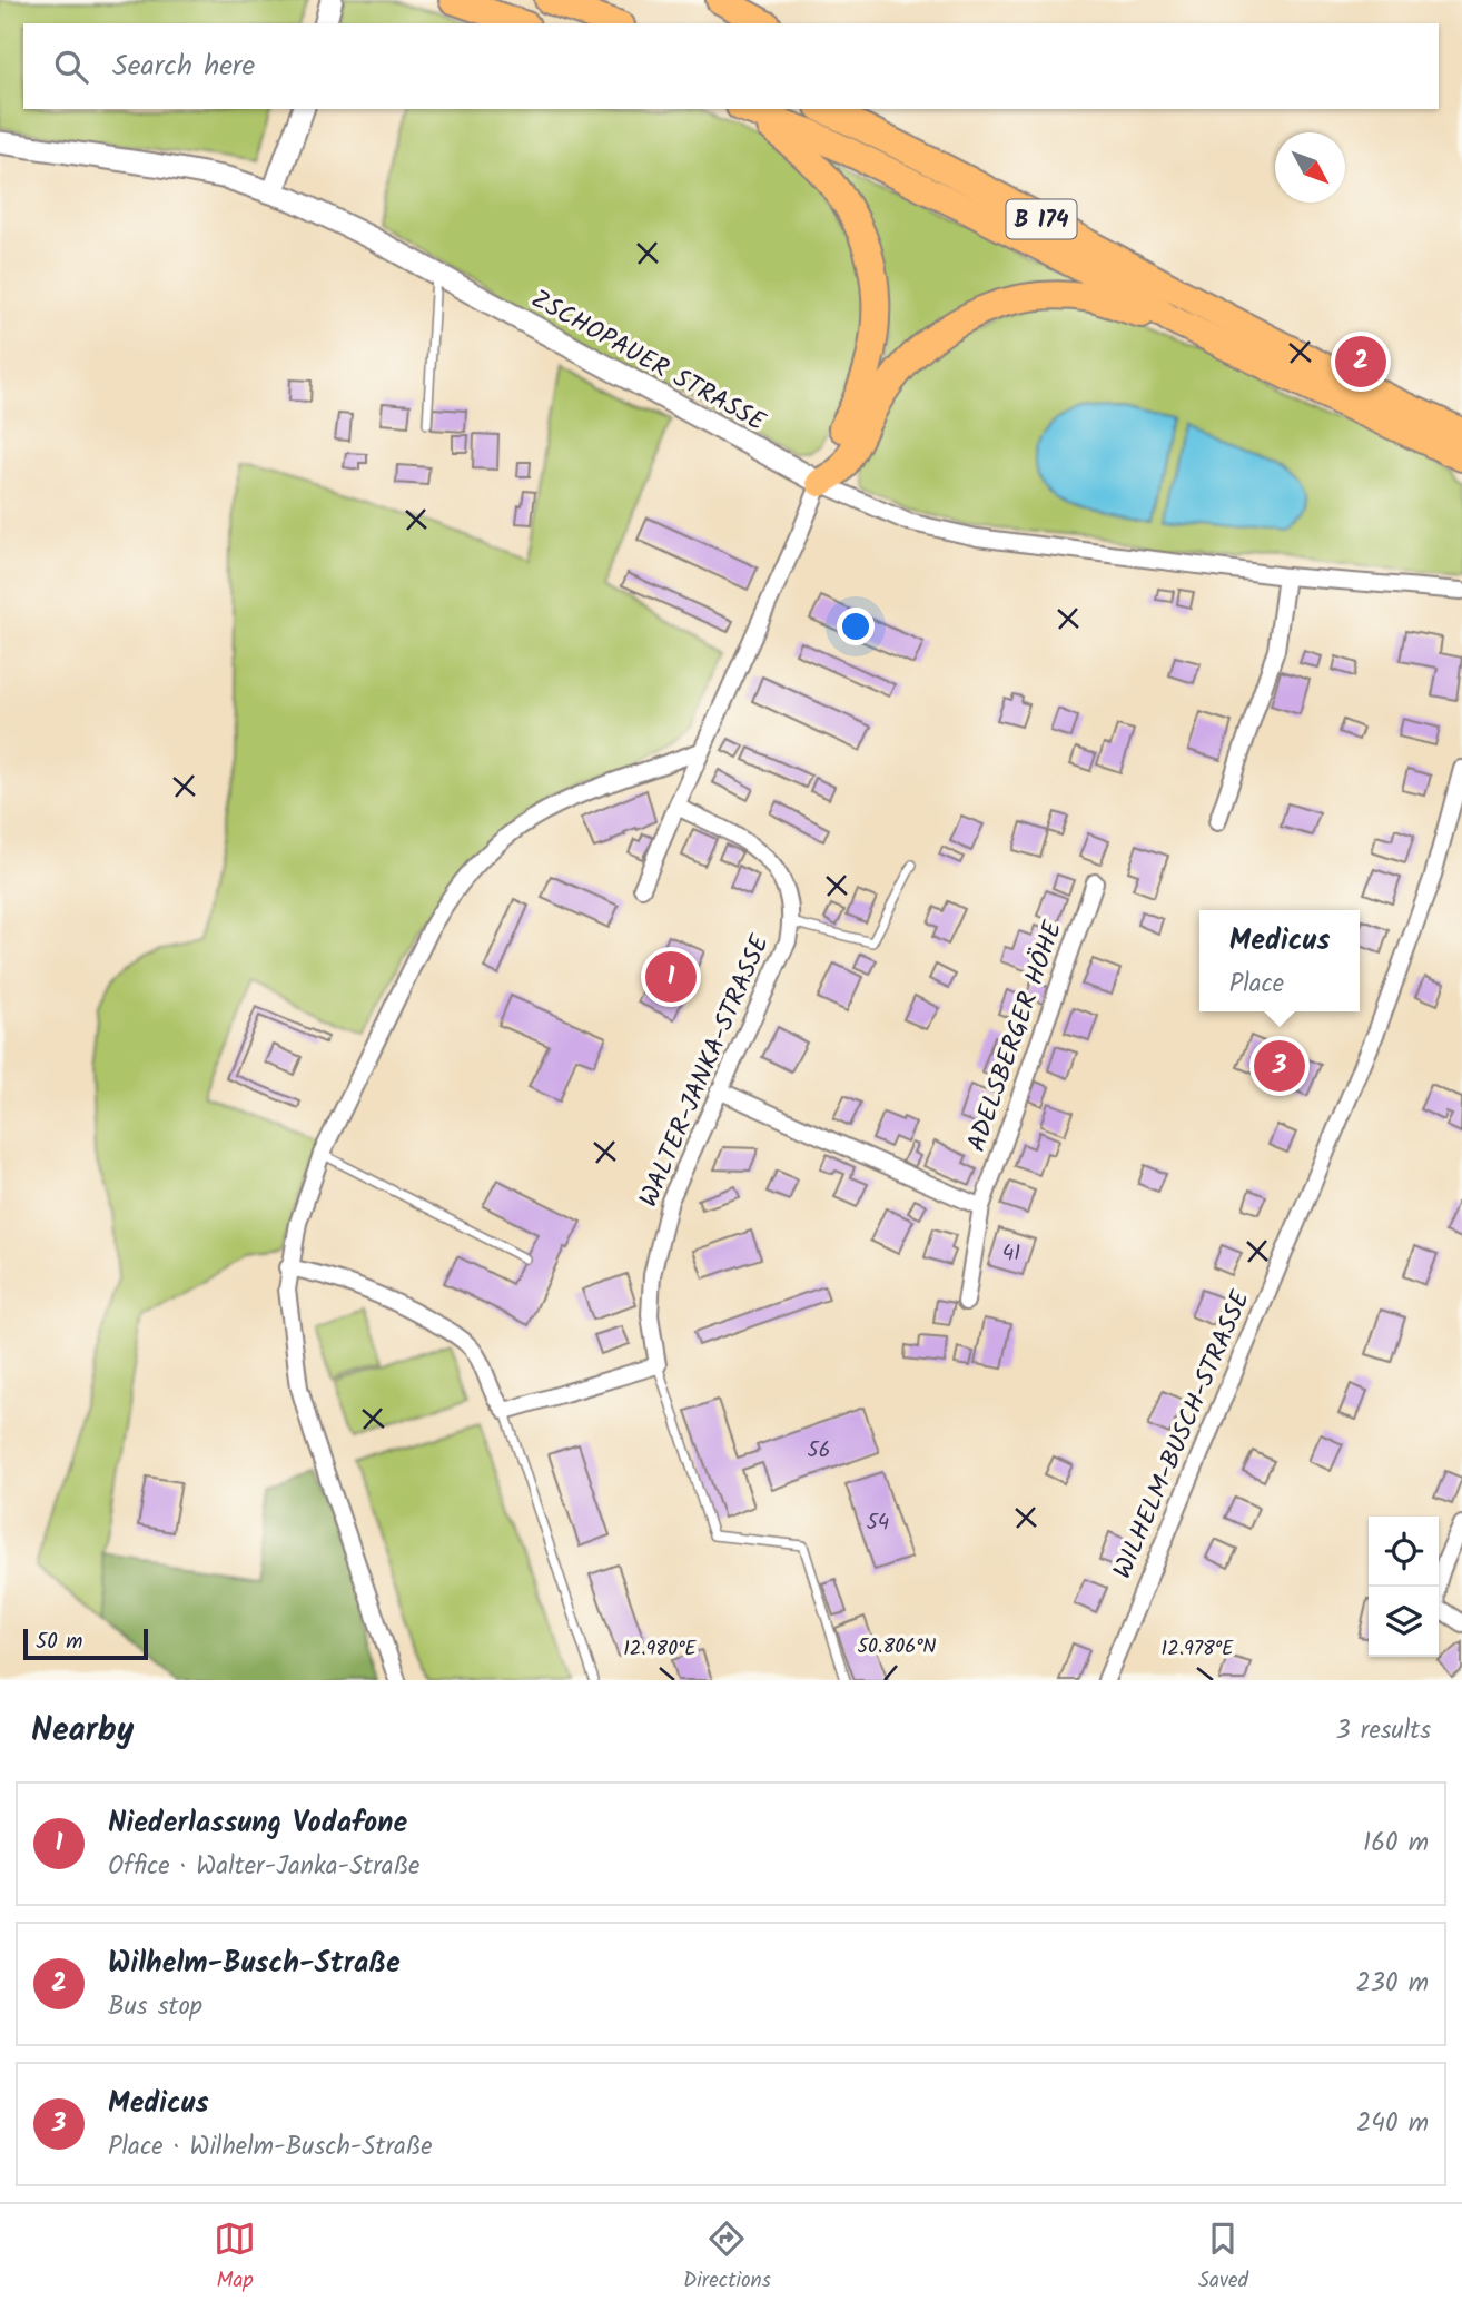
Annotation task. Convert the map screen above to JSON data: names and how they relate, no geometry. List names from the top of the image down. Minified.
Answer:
{"streets":{"highway":["B 174"],"street":["ZSCHOPAUER STRASSE","ADELSBERGER HÖHE","WALTER-JANKA-STRASSE","WILHELM-BUSCH-STRASSE"]},"house_numbers":["41","56","54"],"scale_bar":"50 m","north":"bottom right","page":{"search":"Search here","pins":["2","1","3"],"popup":["Medicus","Place"],"scale":"50 m","heading":["Nearby","3 results"],"list":[{"mark":"1","name":"Niederlassung Vodafone","note":"Office · Walter-Janka-Straße","value":"160 m"},{"mark":"2","name":"Wilhelm-Busch-Straße","note":"Bus stop","value":"230 m"},{"mark":"3","name":"Medicus","note":"Place · Wilhelm-Busch-Straße","value":"240 m"}],"nav":["Map","Directions","Saved"]},"coordinates":["50.806°N","12.980°E","12.978°E"]}
